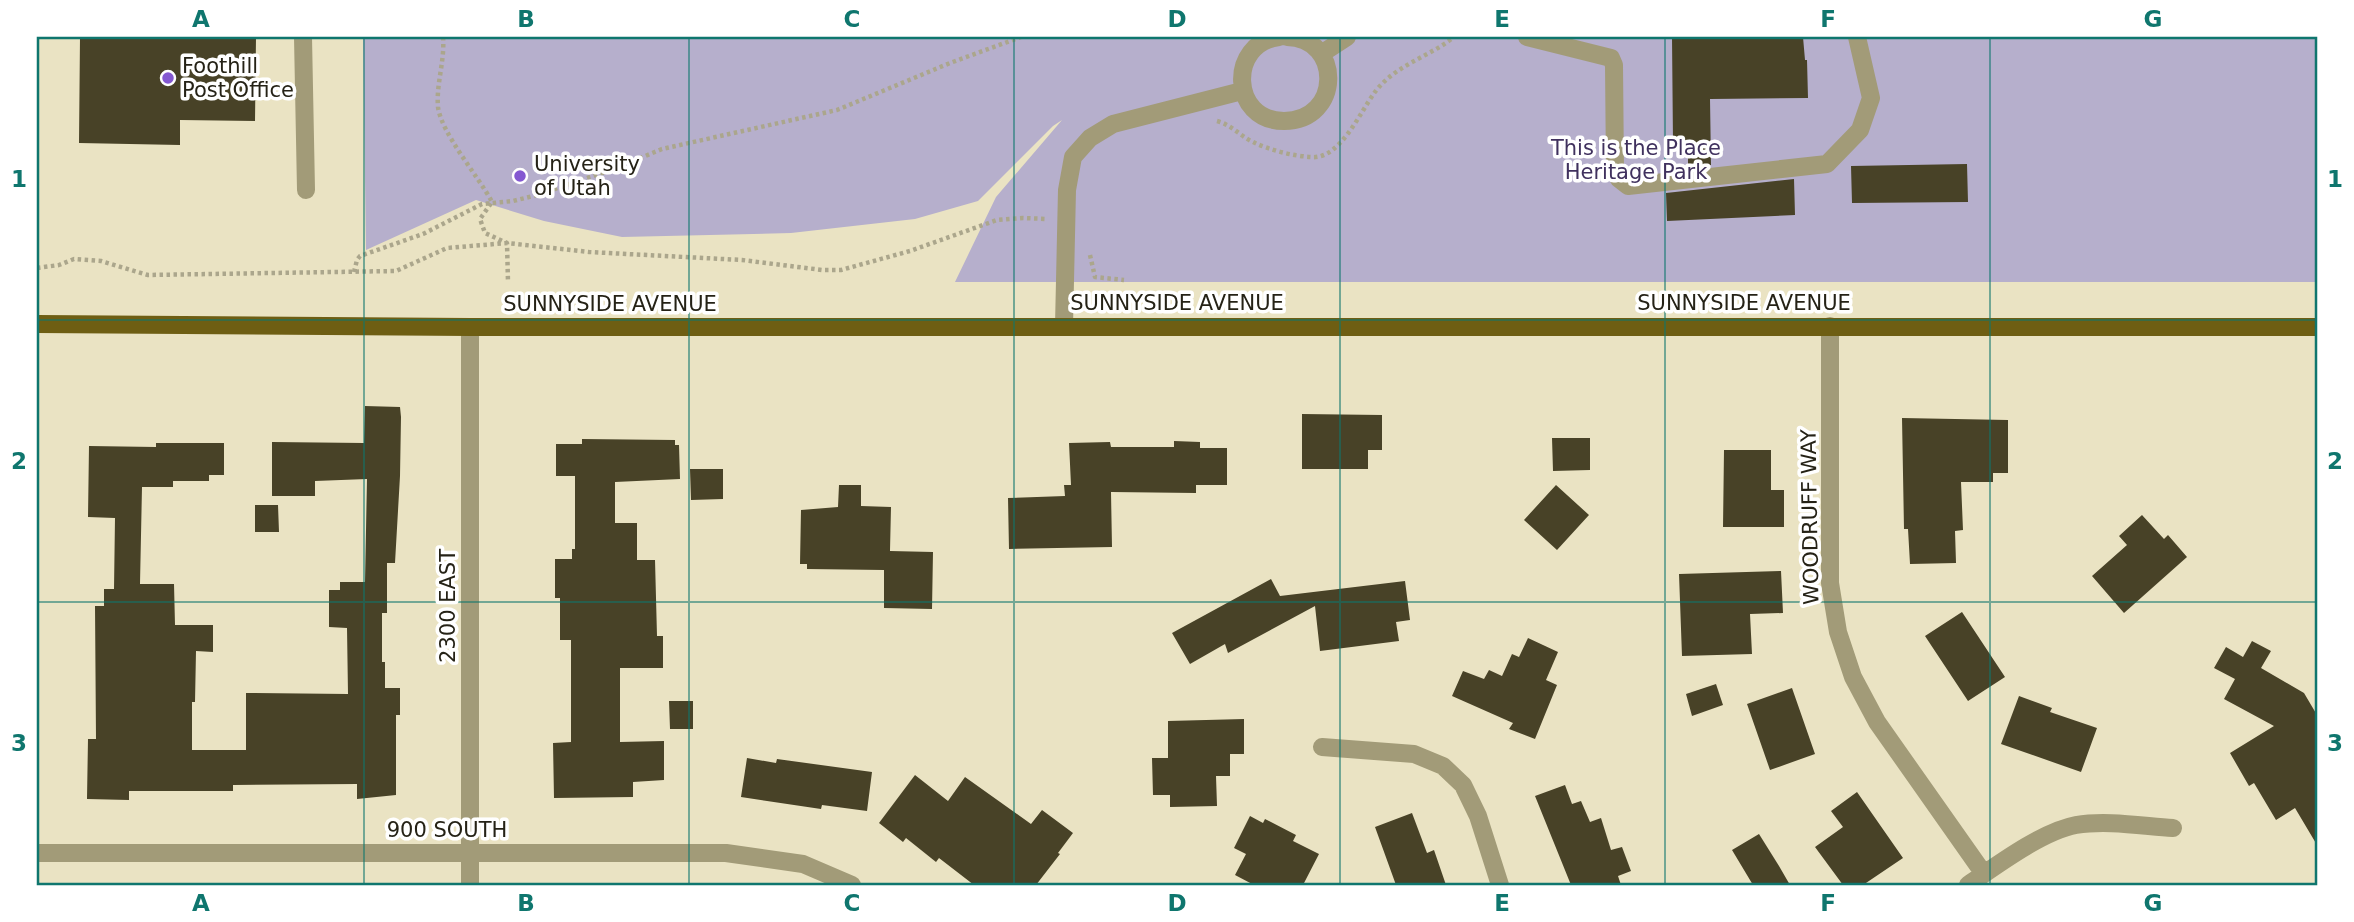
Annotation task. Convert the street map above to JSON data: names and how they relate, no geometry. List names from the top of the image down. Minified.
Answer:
{"streets":{"main road":["SUNNYSIDE AVENUE"],"street":["WOODRUFF WAY","2300 EAST","900 SOUTH"]},"crossings":[["SUNNYSIDE AVENUE","WOODRUFF WAY"],["SUNNYSIDE AVENUE","2300 EAST"],["2300 EAST","900 SOUTH"]],"parks":["This is the Place Heritage Park"],"places":["Foothill Post Office","University of Utah"],"grid":{"columns":["A","B","C","D","E","F","G"],"rows":["1","2","3"]}}
